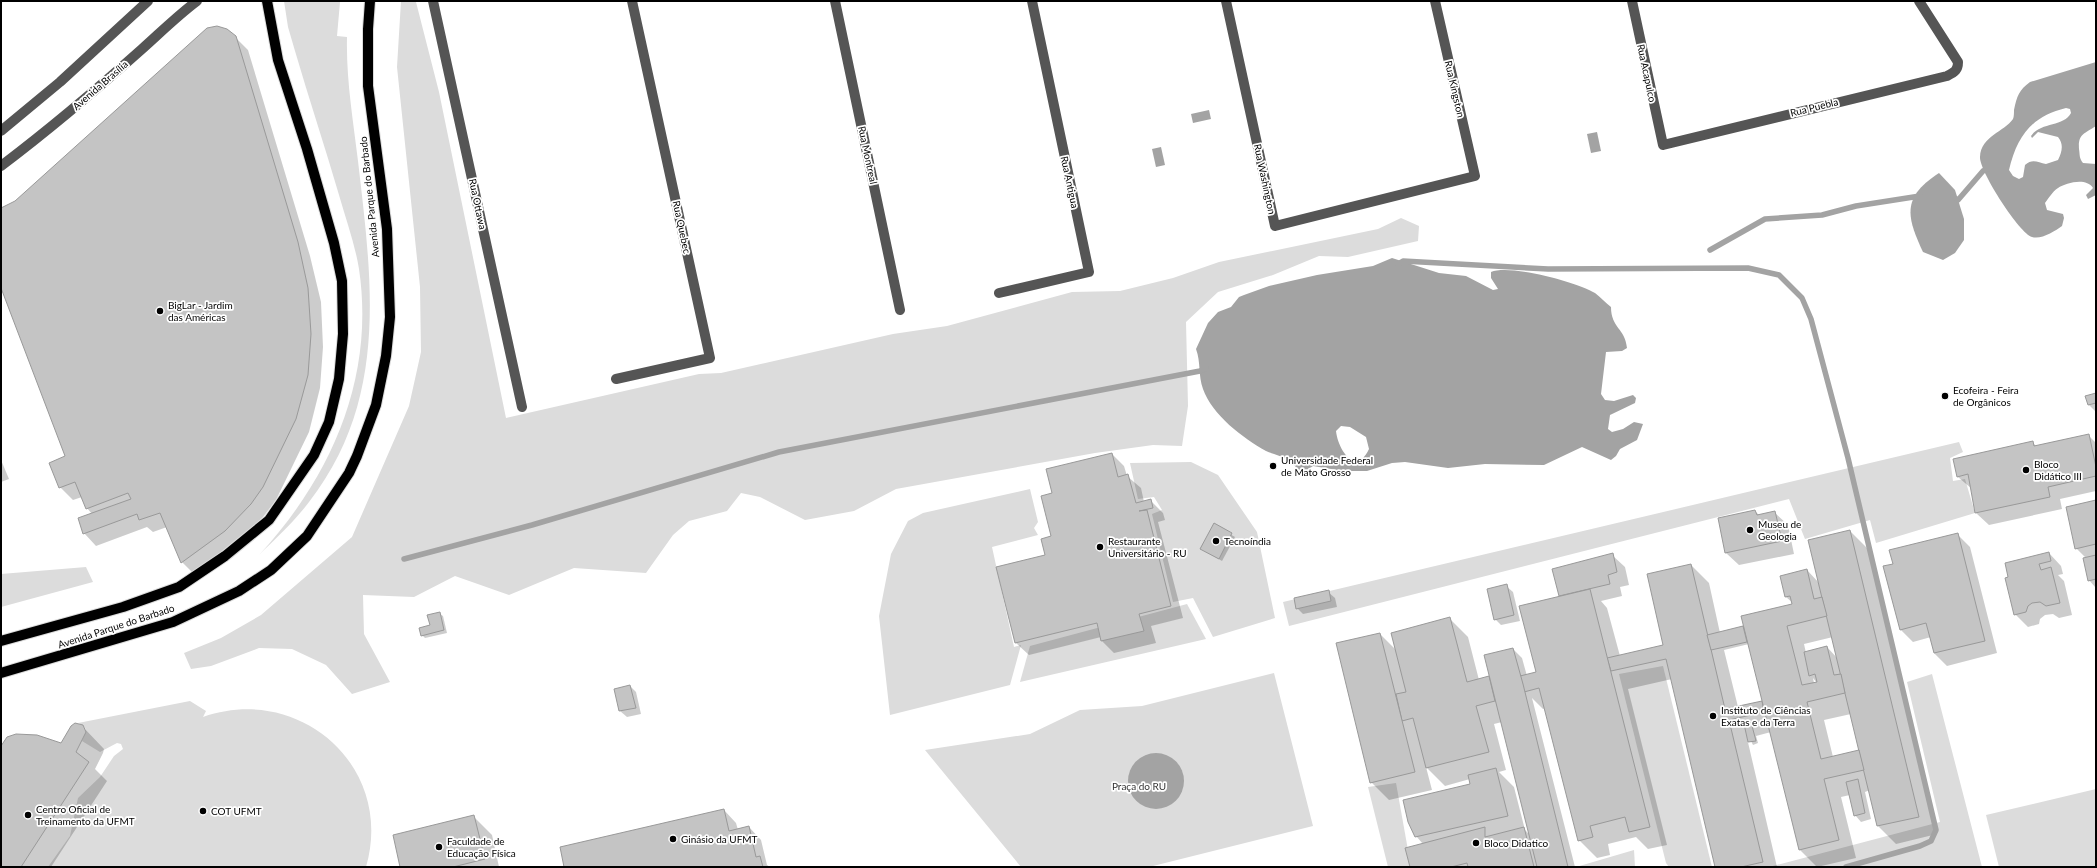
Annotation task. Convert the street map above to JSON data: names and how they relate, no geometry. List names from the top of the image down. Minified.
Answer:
{"streets":{"main road":["Avenida Parque do Barbado"],"street":["Rua Acapulco","Avenida Brasília","Rua Kingston","Rua Puebla","Rua Montreal","Rua Washington","Rua Antigua","Rua Ottawa","Rua Quebec"]},"crossings":[["Rua Acapulco","Rua Puebla"],["Rua Kingston","Rua Washington"]],"parks":["Praça do RU"],"places":["BigLar - Jardim das Américas","Ecofeira - Feira de Orgânicos","Universidade Federal de Mato Grosso","Bloco Didático III","Museu de Geologia","Tecnoíndia","Restaurante Universitário - RU","Instituto de Ciências Exatas e da Terra","COT UFMT","Centro Oficial de Treinamento da UFMT","Ginásio da UFMT","Bloco Didatico","Faculdade de Educação Física"]}
